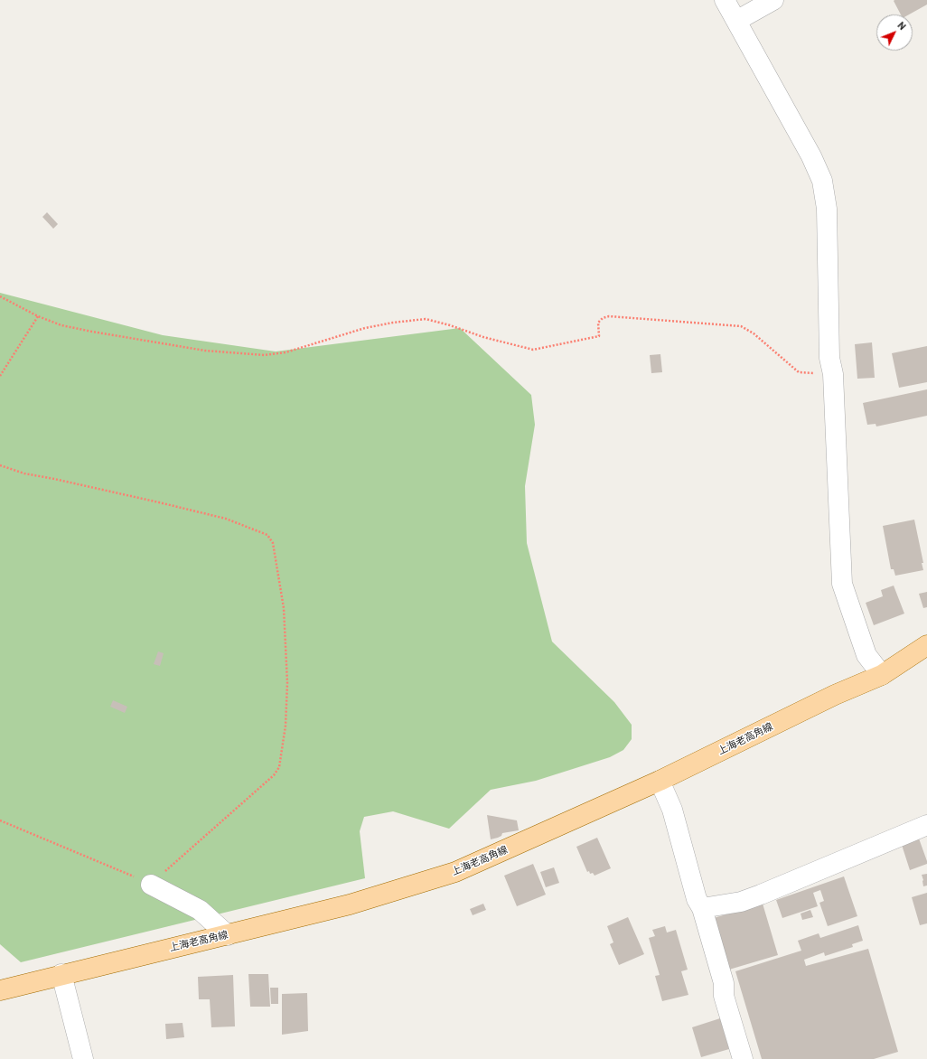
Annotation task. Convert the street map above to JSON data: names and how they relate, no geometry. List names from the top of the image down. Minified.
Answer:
{"streets":{"main road":["上海老高角線"]},"north":"top right"}
